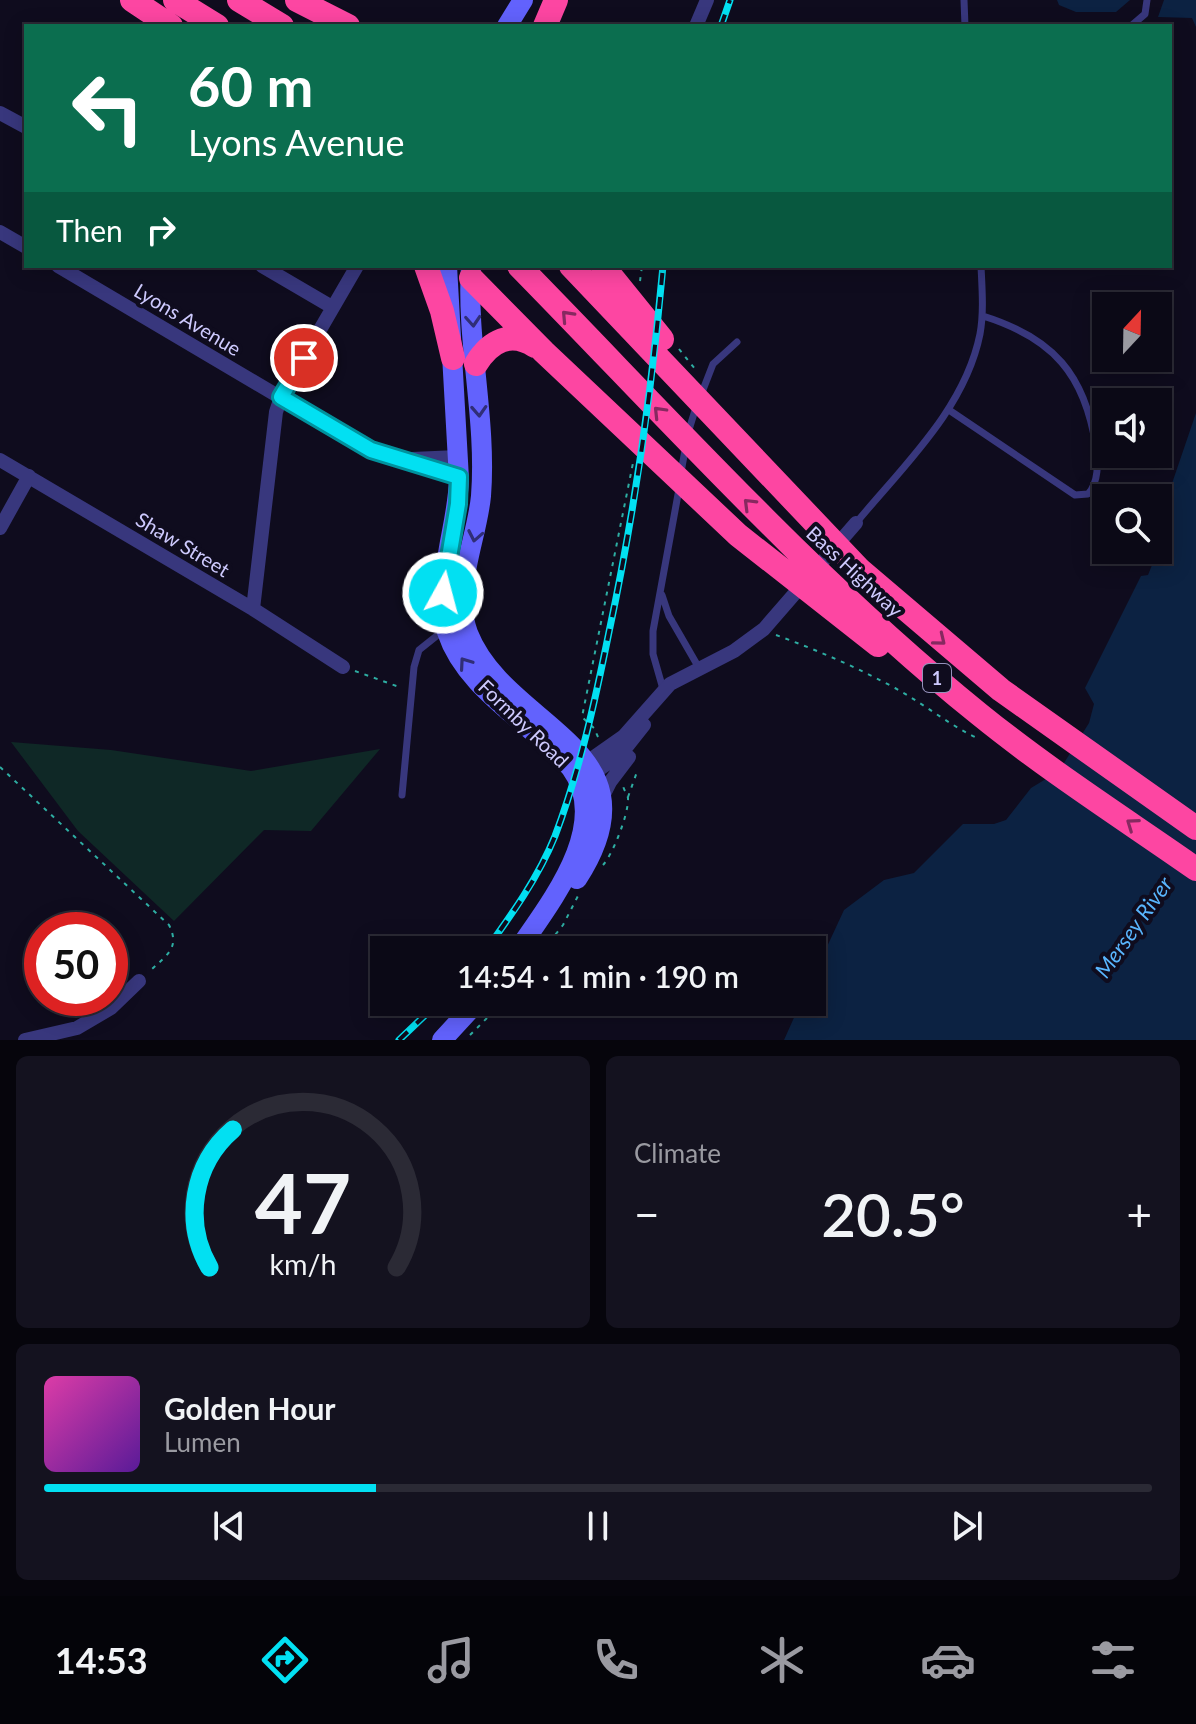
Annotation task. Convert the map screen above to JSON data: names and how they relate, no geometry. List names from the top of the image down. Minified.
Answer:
{"streets":{"highway":["Bass Highway","1"],"main road":["Formby Road"],"street":["Lyons Avenue","Shaw Street"]},"crossings":[["Lyons Avenue","Formby Road"]],"water":["Mersey River"],"north":"top","page":{"turn":["60 m","Lyons Avenue"],"then":"Then","limit":"50","trip":"14:54 · 1 min · 190 m","tile":"Climate","heat":["−","20.5°","+"],"song":["Golden Hour","Lumen"],"tabs":"14:53","gauge":["47","km/h"]}}
